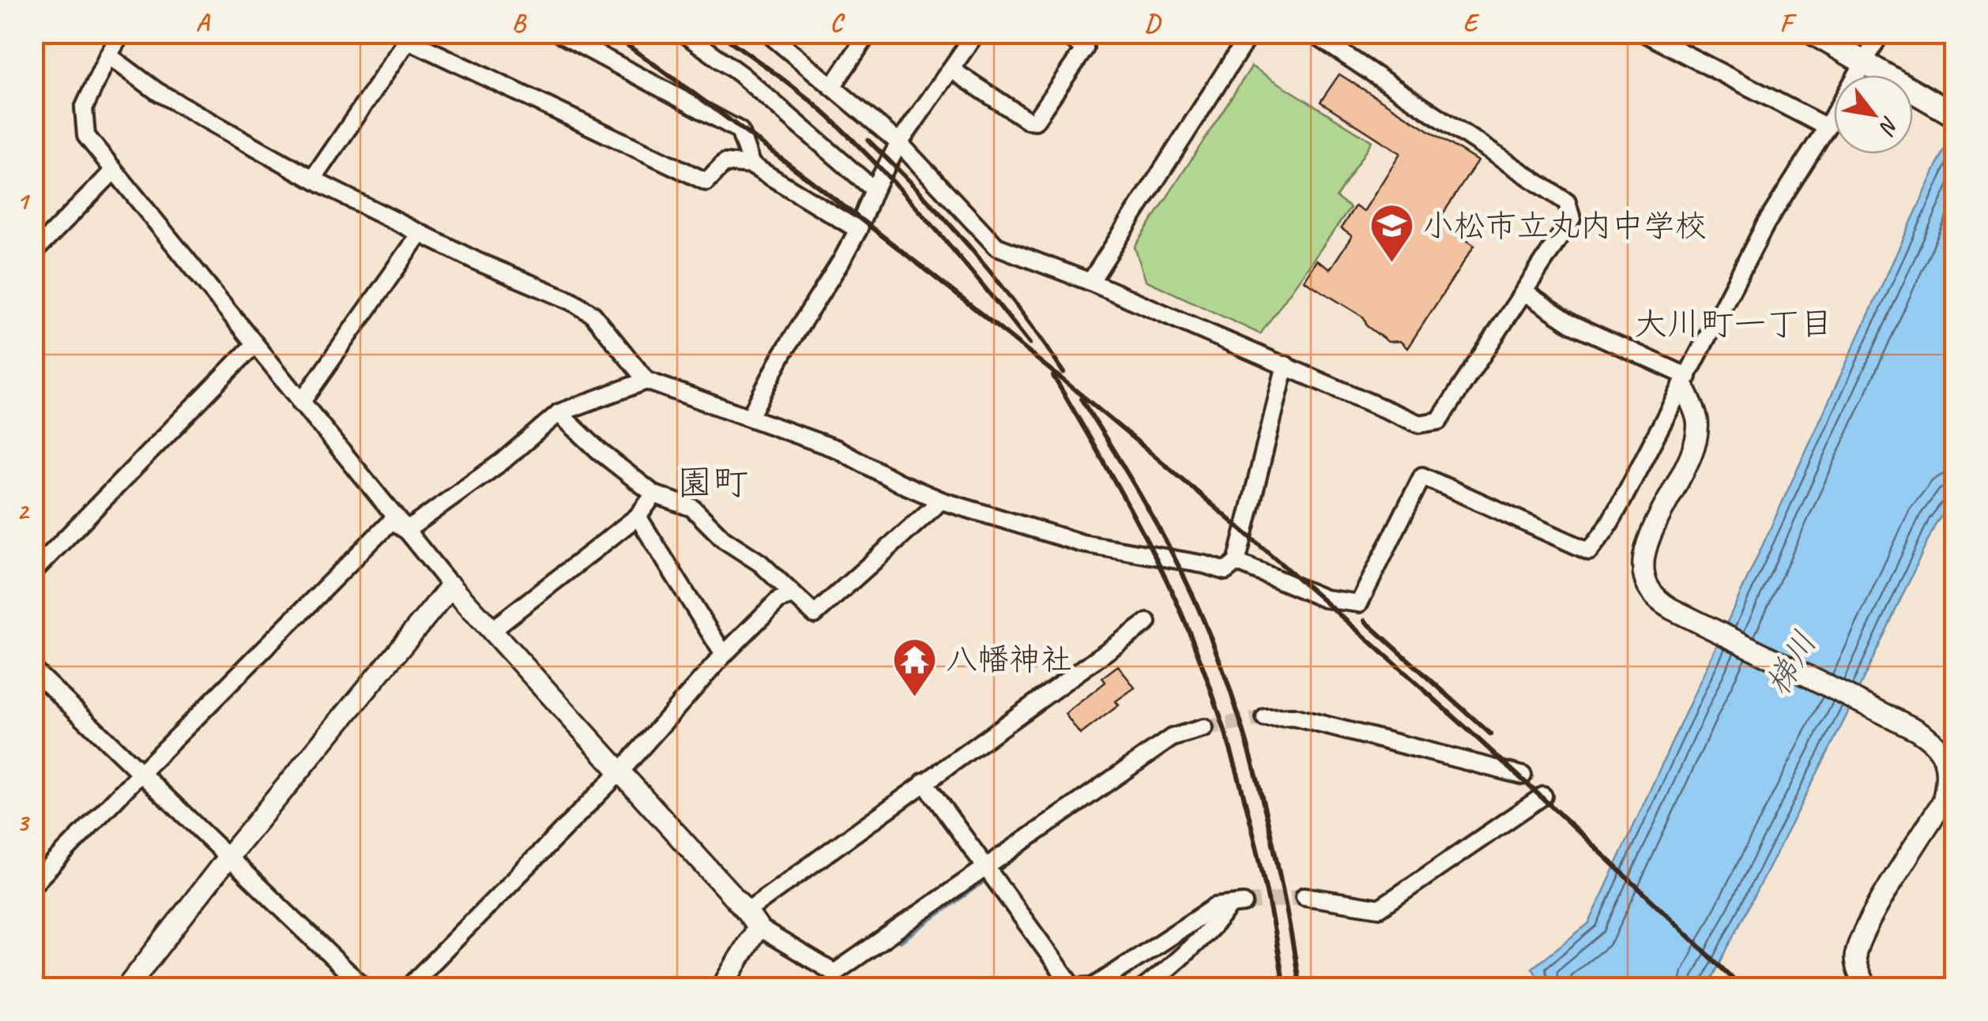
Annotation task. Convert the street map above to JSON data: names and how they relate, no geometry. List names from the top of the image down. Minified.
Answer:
{"districts":["大川町一丁目","園町"],"water":["梯川"],"places":{"school or university":["小松市立丸内中学校"],"temple":["八幡神社"]},"north":"bottom right","grid":{"columns":["A","B","C","D","E","F"],"rows":["1","2","3"]}}
